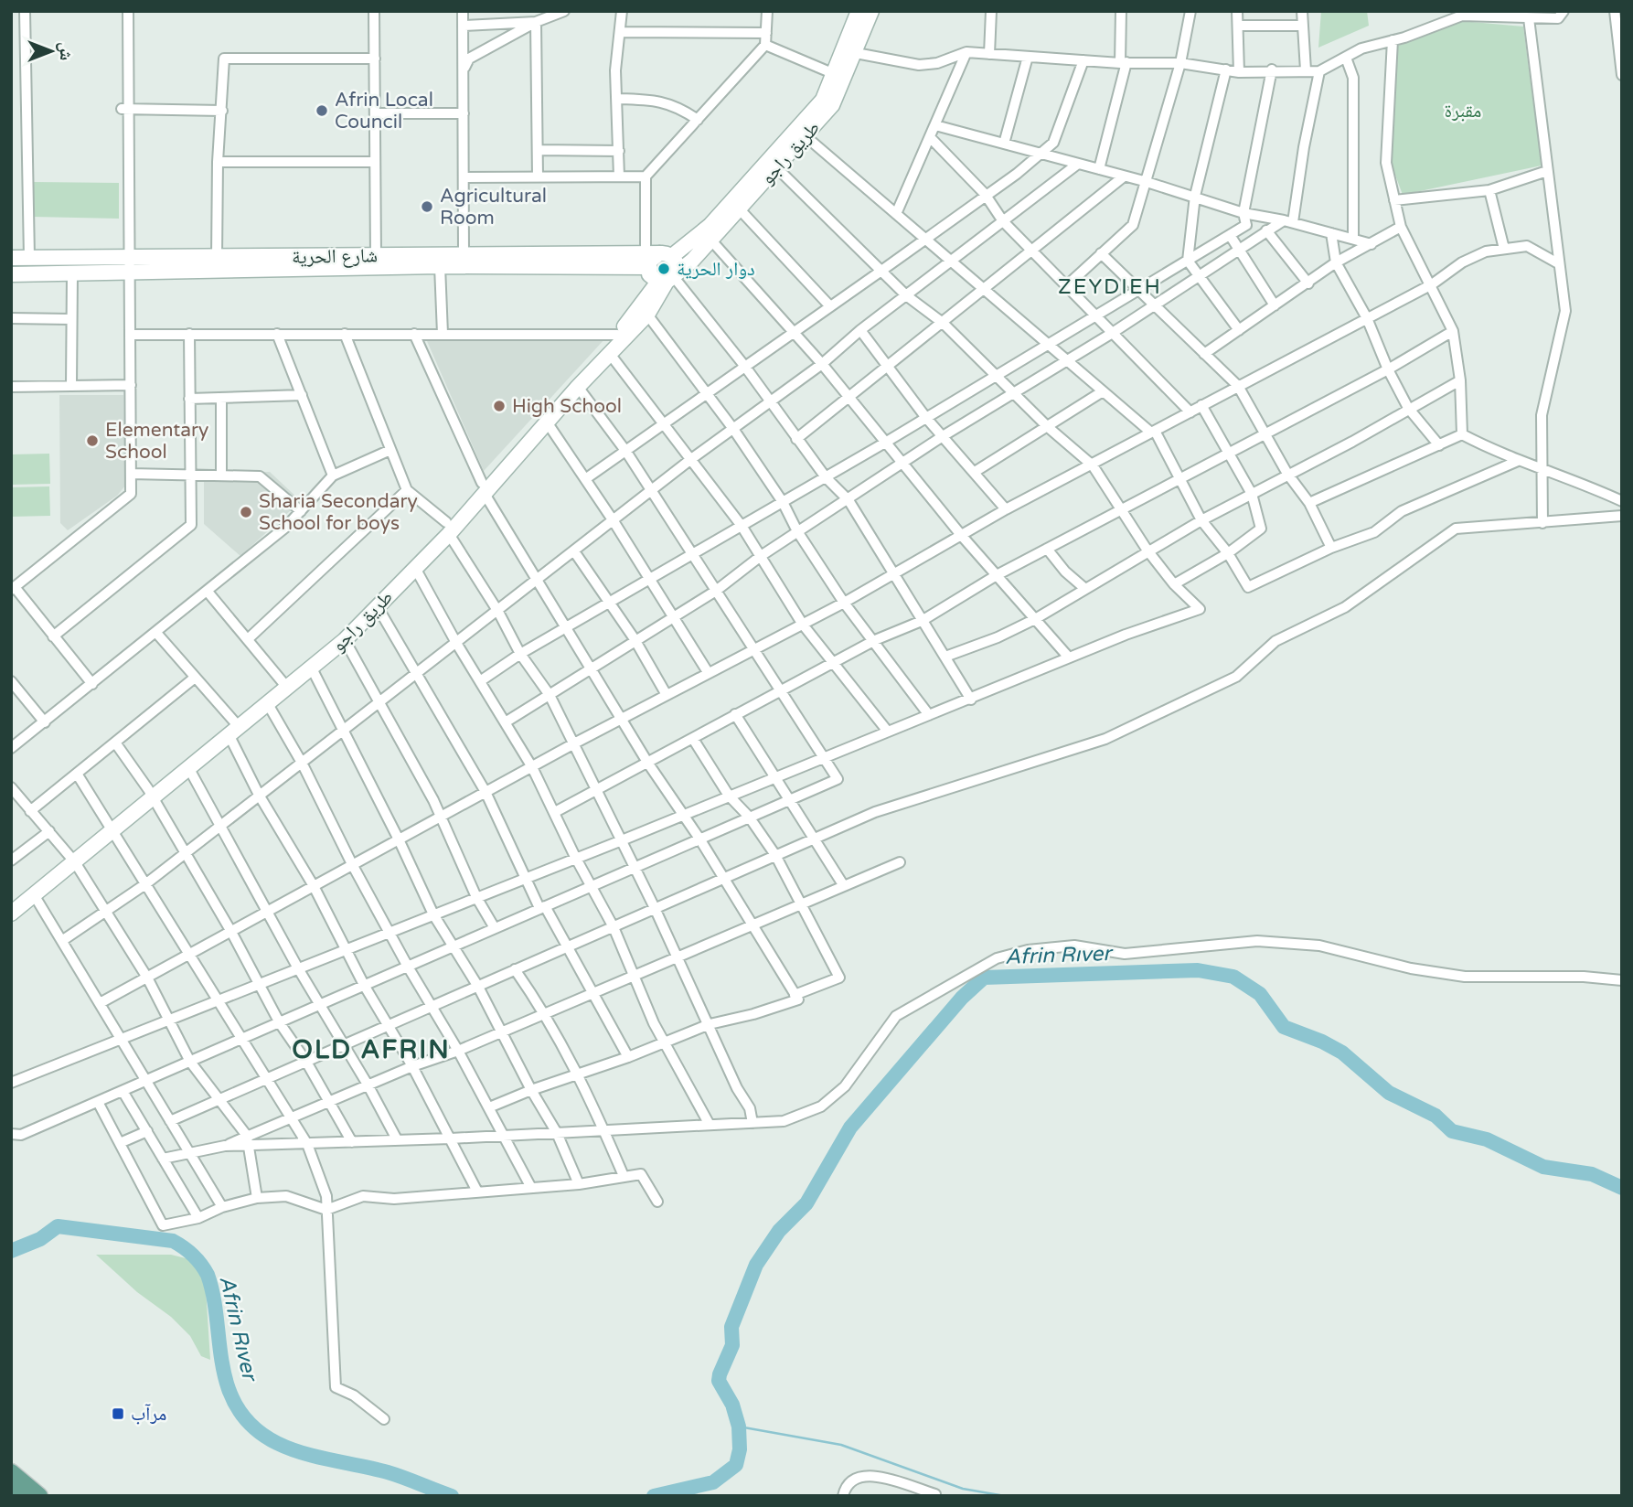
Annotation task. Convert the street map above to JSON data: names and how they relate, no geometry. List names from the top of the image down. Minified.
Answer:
{"streets":{"main road":["طريق راجو","شارع الحرية"]},"crossings":[["طريق راجو","شارع الحرية"]],"districts":["ZEYDIEH","OLD AFRIN"],"water":["Afrin Rıver"],"parks":["مقبرة"],"places":{"other":["Afrin Local Council","Agricultural Room","دوار الحرية","High School","Elementary School","Sharia Secondary School for boys"],"transit":["مرآب"]},"north":"right"}
